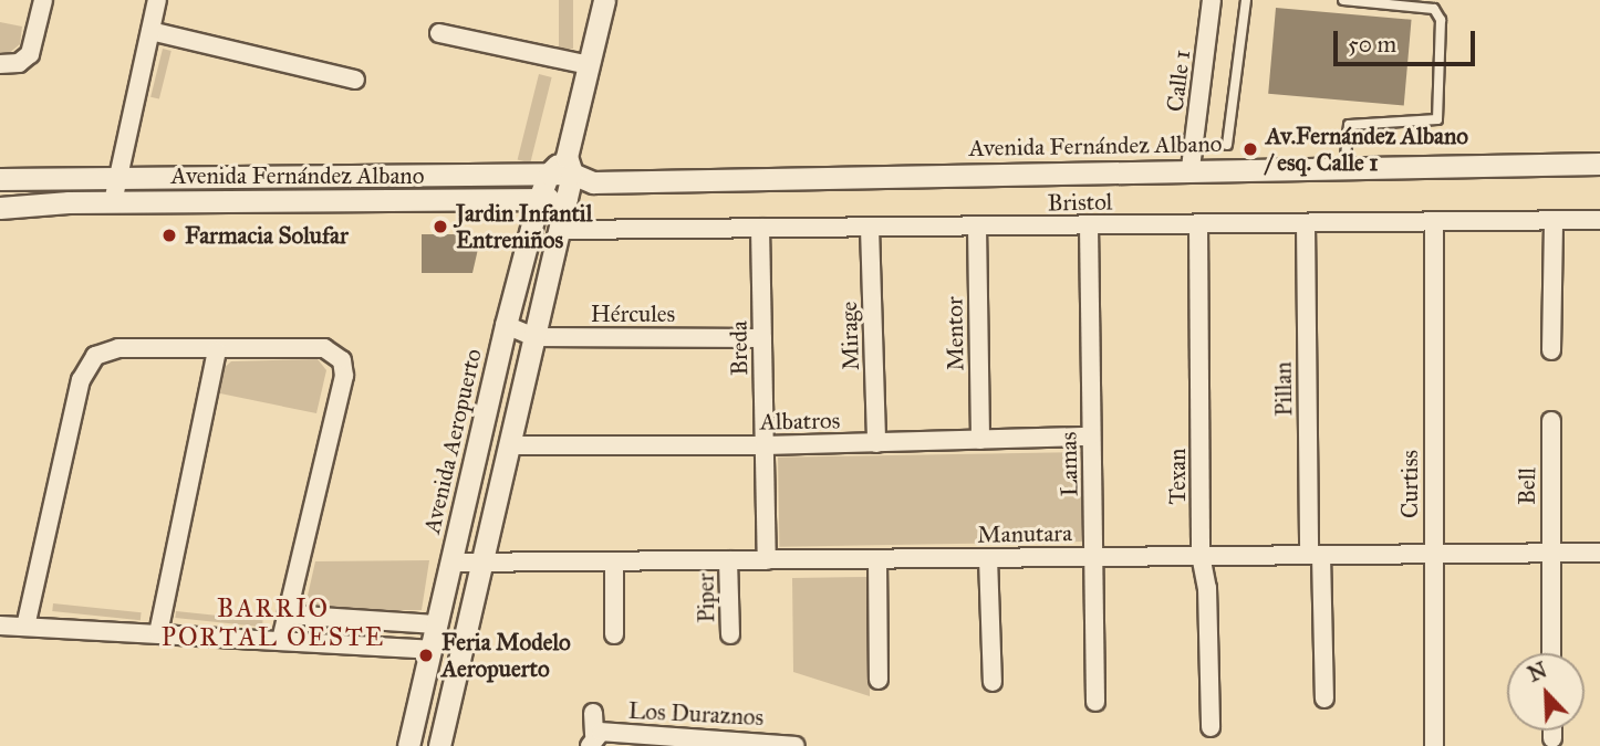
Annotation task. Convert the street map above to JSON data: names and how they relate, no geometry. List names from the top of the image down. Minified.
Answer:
{"streets":{"street":["Calle 1","Avenida Fernández Albano","Bristol","Hércules","Mentor","Mirage","Breda","Pillan","Albatros","Avenida Aeropuerto","Lamas","Texan","Curtiss","Bell","Manutara","Piper","Los Duraznos"]},"crossings":[["Calle 1","Avenida Fernández Albano"],["Avenida Fernández Albano","Avenida Aeropuerto"],["Bristol","Mentor"],["Bristol","Mirage"],["Bristol","Breda"],["Bristol","Pillan"],["Bristol","Lamas"],["Bristol","Texan"],["Bristol","Curtiss"],["Hércules","Breda"],["Hércules","Avenida Aeropuerto"],["Mentor","Albatros"],["Mirage","Albatros"],["Breda","Albatros"],["Breda","Manutara"],["Pillan","Manutara"],["Albatros","Lamas"],["Avenida Aeropuerto","Manutara"],["Lamas","Manutara"],["Texan","Manutara"],["Curtiss","Manutara"],["Bell","Manutara"],["Manutara","Piper"]],"districts":["BARRIO PORTAL OESTE"],"places":["Av.Fernández Albano / esq. Calle 1","Jardin Infantil Entreniños","Farmacia Solufar","Feria Modelo Aeropuerto"],"scale_bar":"50 m","north":"top left"}
